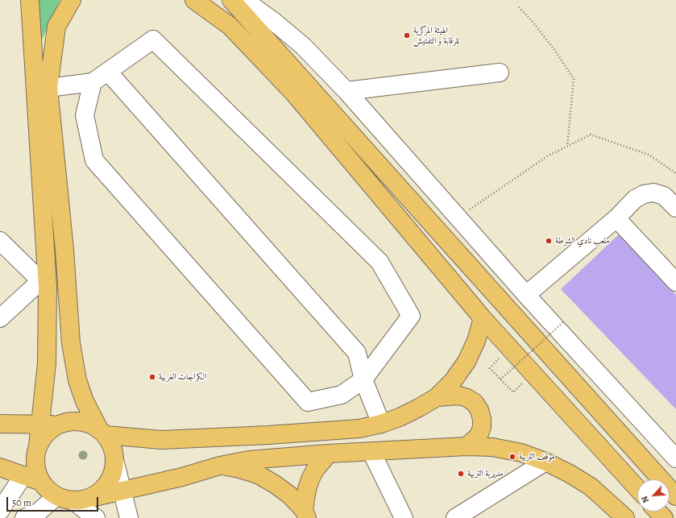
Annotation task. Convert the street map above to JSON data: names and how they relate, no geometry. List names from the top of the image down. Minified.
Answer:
{"places":["الهيئة المركزية للرقابة و التفتيش","ملعب نادي الشرطة","الكراجات الغربية","موقف التربية","مديرية التربية"],"scale_bar":"50 m","north":"bottom left"}
